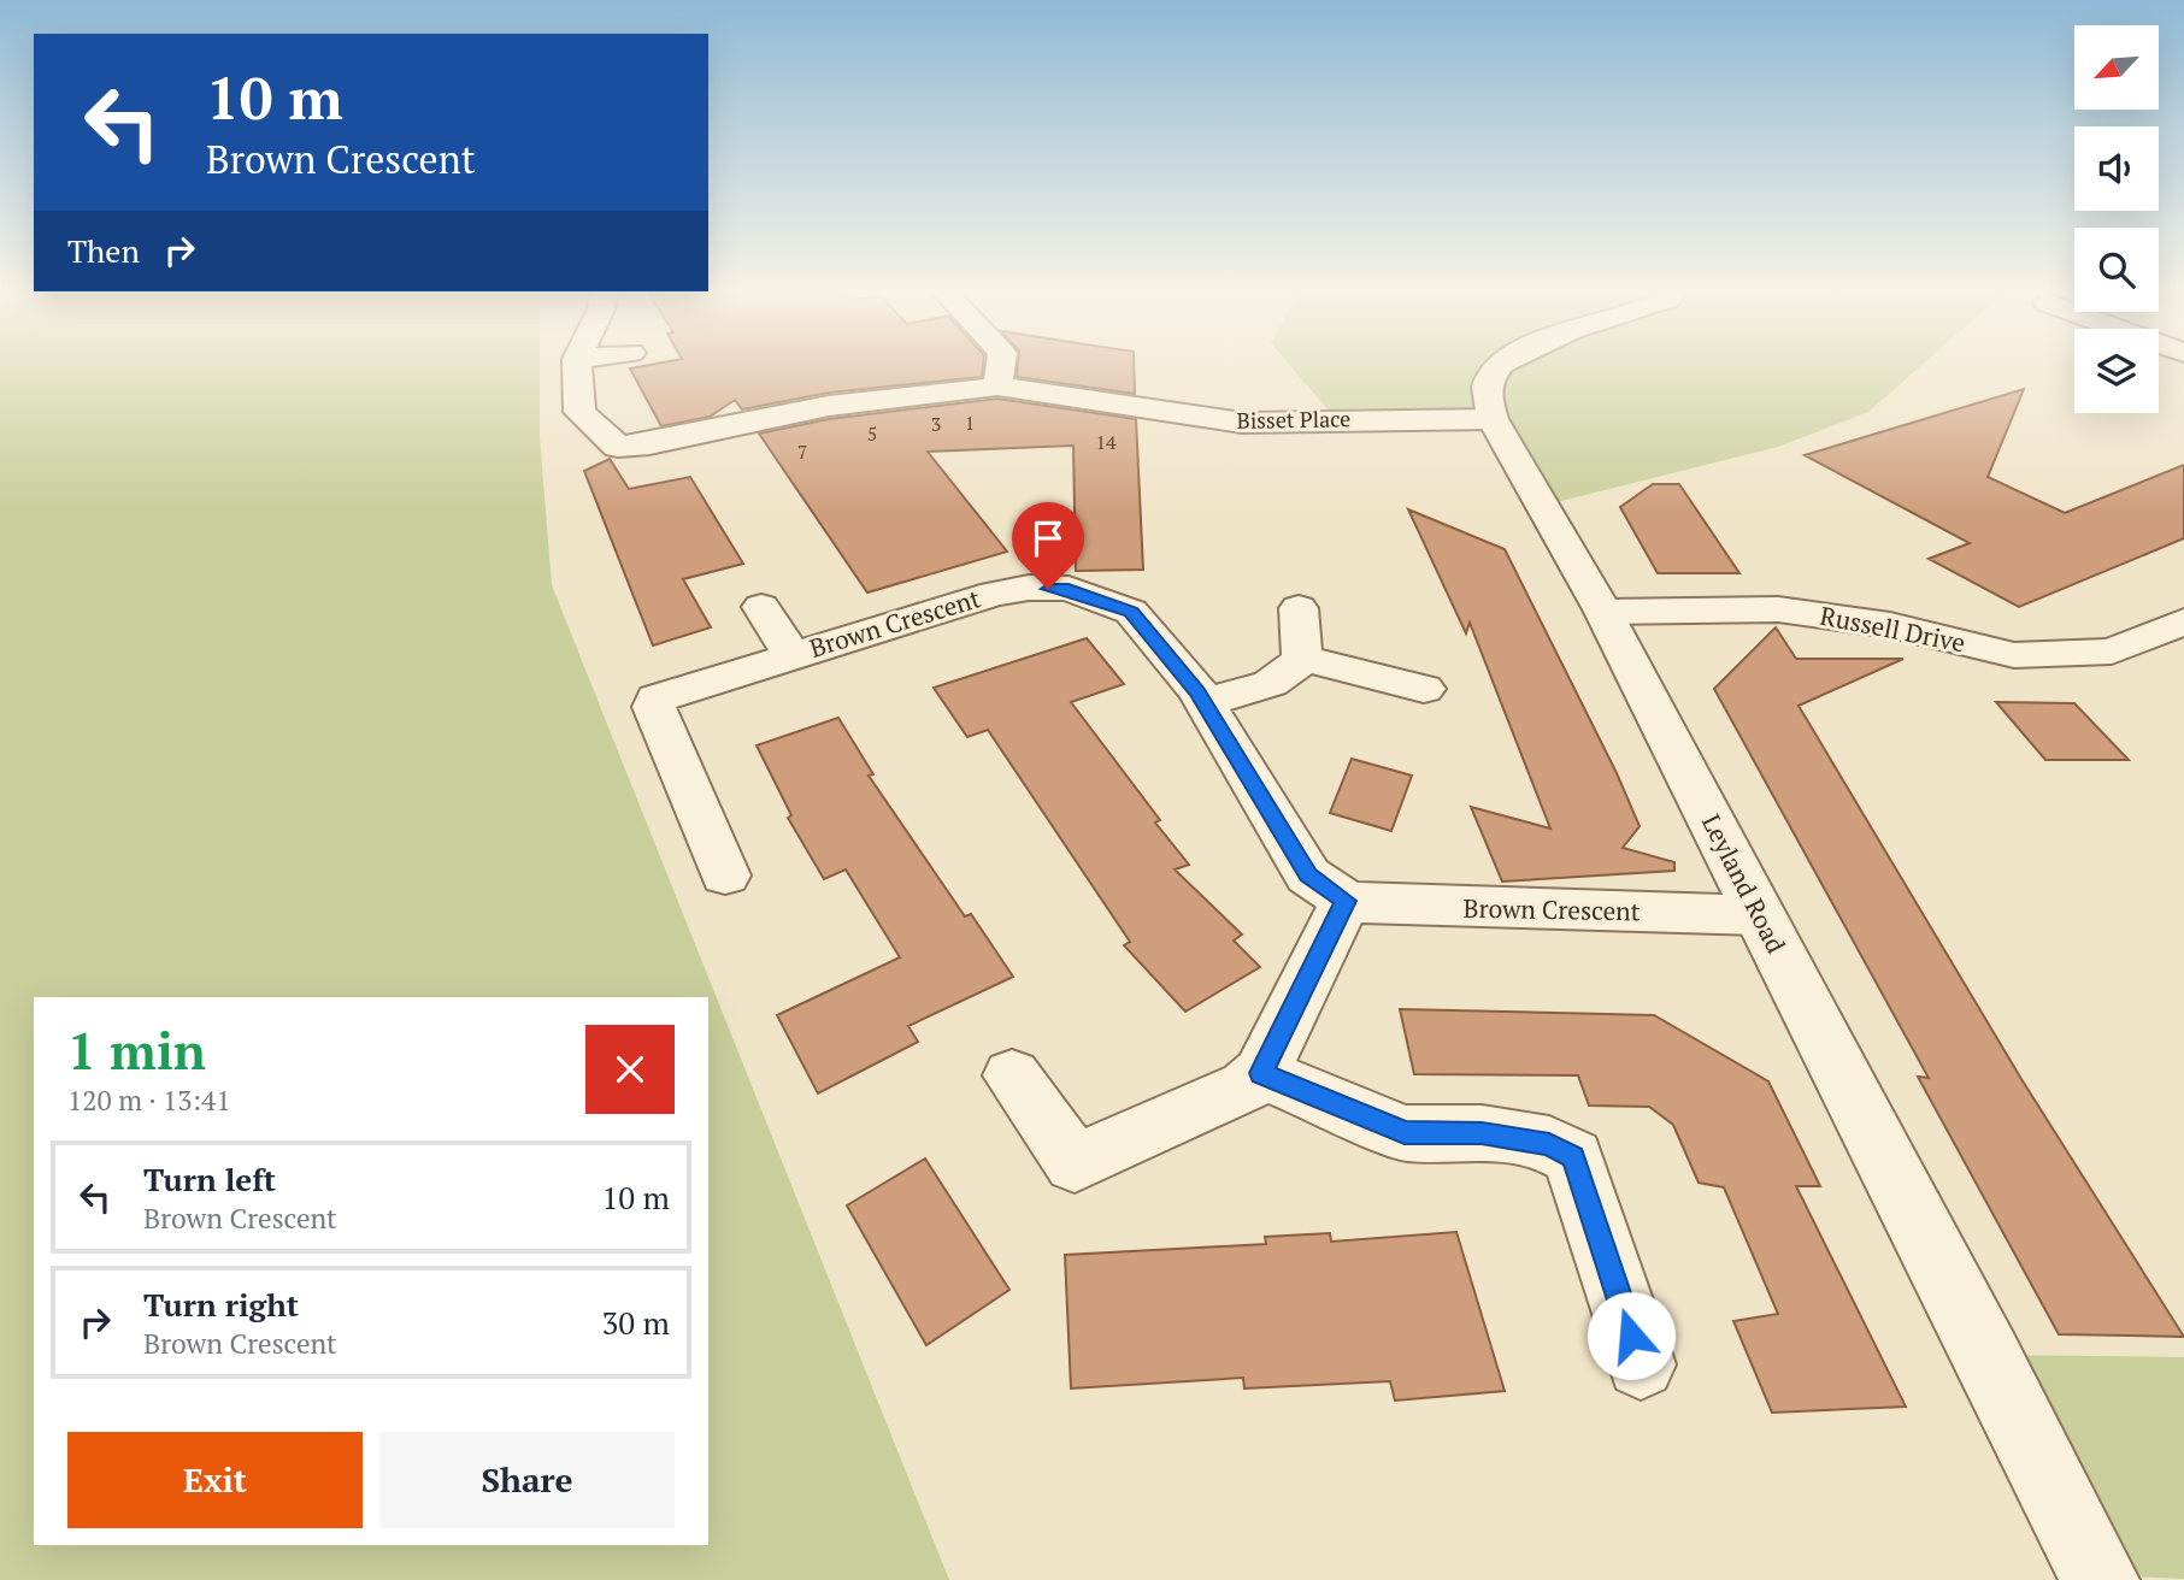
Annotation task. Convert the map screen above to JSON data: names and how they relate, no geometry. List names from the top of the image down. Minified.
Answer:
{"streets":{"street":["Bisset Place","Brown Crescent","Russell Drive","Leyland Road"]},"crossings":[["Bisset Place","Leyland Road"],["Brown Crescent","Leyland Road"],["Russell Drive","Leyland Road"]],"house_numbers":["1","3","5","14","7"],"north":"bottom left","page":{"turn":["10 m","Brown Crescent"],"then":"Then","heading":["1 min","120 m · 13:41"],"list":[{"name":"Turn left","note":"Brown Crescent","value":"10 m"},{"name":"Turn right","note":"Brown Crescent","value":"30 m"}],"buttons":["Exit","Share"]}}
